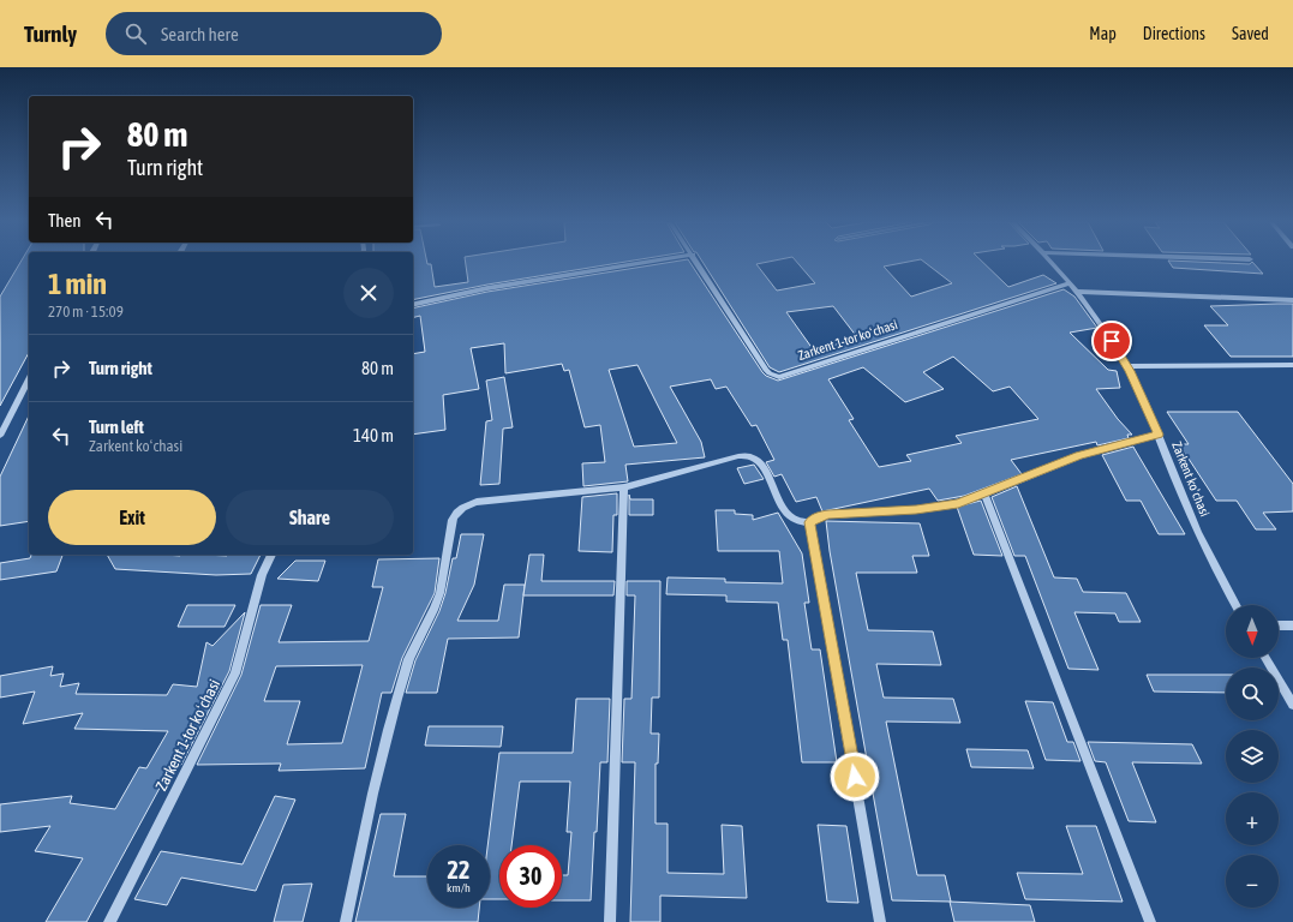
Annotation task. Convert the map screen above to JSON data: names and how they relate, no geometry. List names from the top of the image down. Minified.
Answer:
{"streets":{"street":["Zarkent 1-tor koʻchasi","Zarkent koʻchasi"]},"crossings":[["Zarkent 1-tor koʻchasi","Zarkent koʻchasi"]],"north":"bottom","page":{"header":"Turnly","search":"Search here","nav":["Map","Directions","Saved"],"turn":["80 m","Turn right"],"then":"Then","heading":["1 min","270 m · 15:09"],"list":[{"name":"Turn right","value":"80 m"},{"name":"Turn left","note":"Zarkent koʻchasi","value":"140 m"}],"buttons":["Exit","Share"],"map_buttons":["+","−"],"speed":"22 km/h","limit":"30"}}
